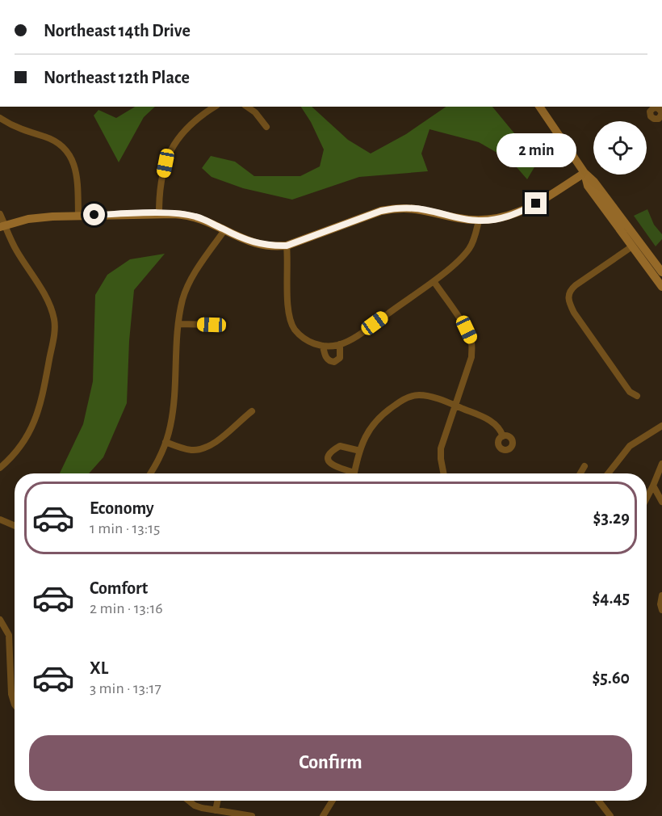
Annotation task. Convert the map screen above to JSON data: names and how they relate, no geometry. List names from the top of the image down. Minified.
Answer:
{"page":{"banner":["Northeast 14th Drive","Northeast 12th Place"],"bubble":"2 min","list":[{"name":"Economy","note":"1 min · 13:15","value":"$3.29"},{"name":"Comfort","note":"2 min · 13:16","value":"$4.45"},{"name":"XL","note":"3 min · 13:17","value":"$5.60"}],"buttons":"Confirm"}}
